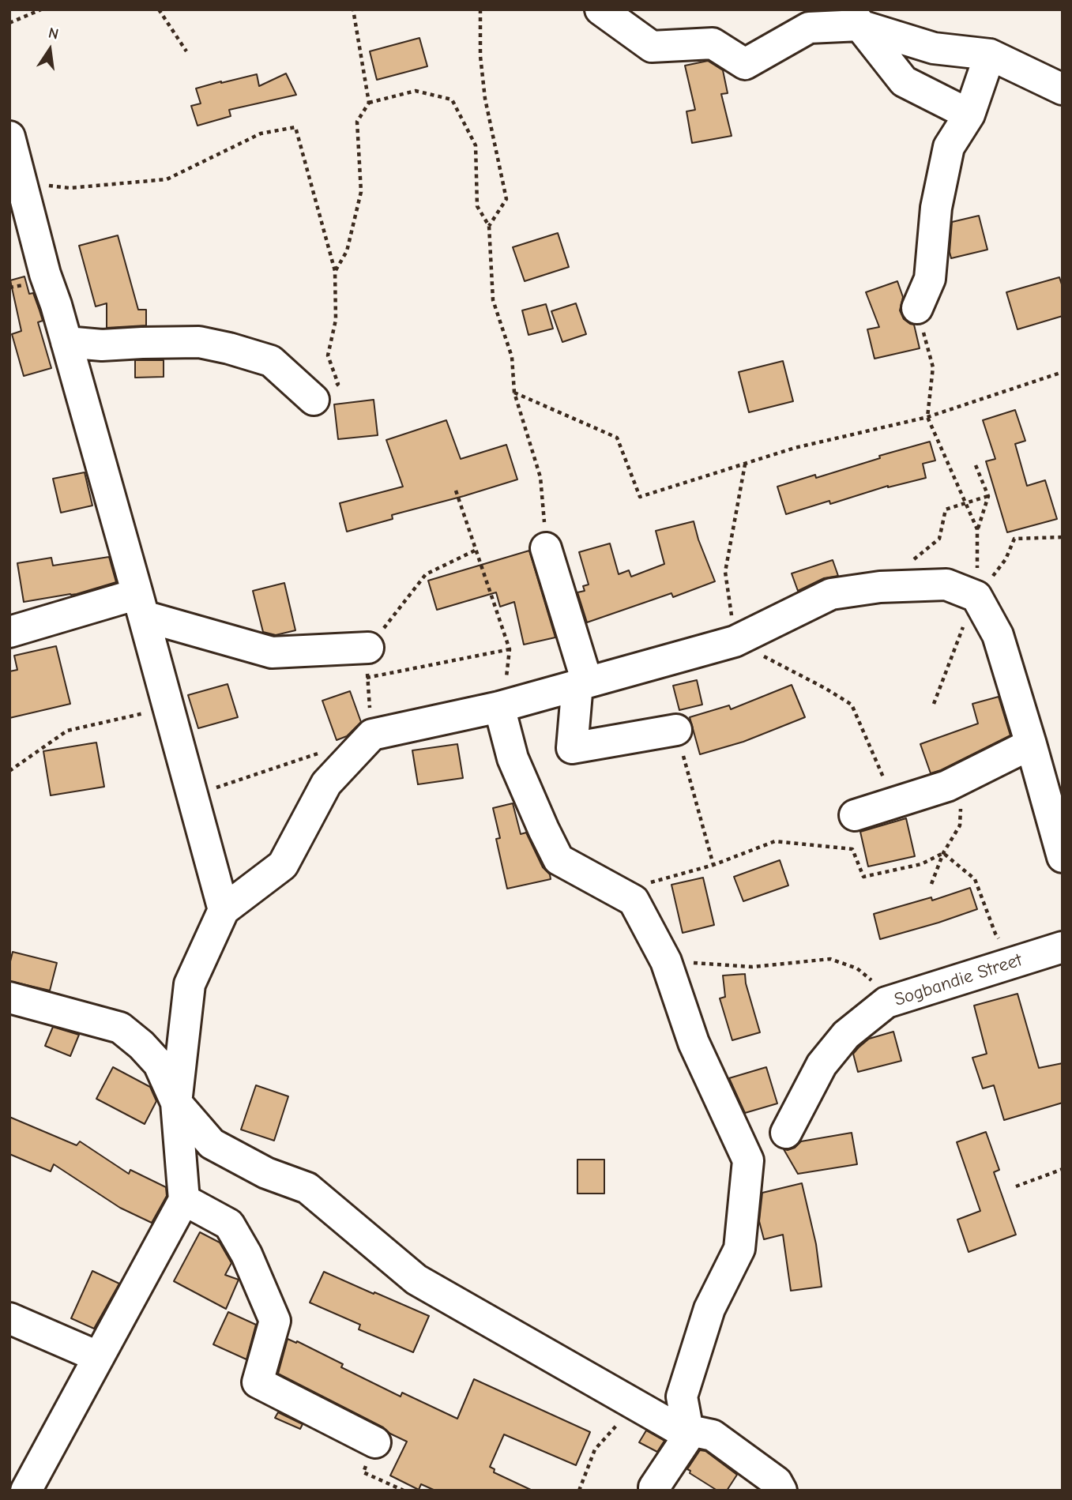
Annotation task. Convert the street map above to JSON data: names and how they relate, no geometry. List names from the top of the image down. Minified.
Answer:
{"streets":{"street":["Sogbandie Street"]},"north":"top"}
